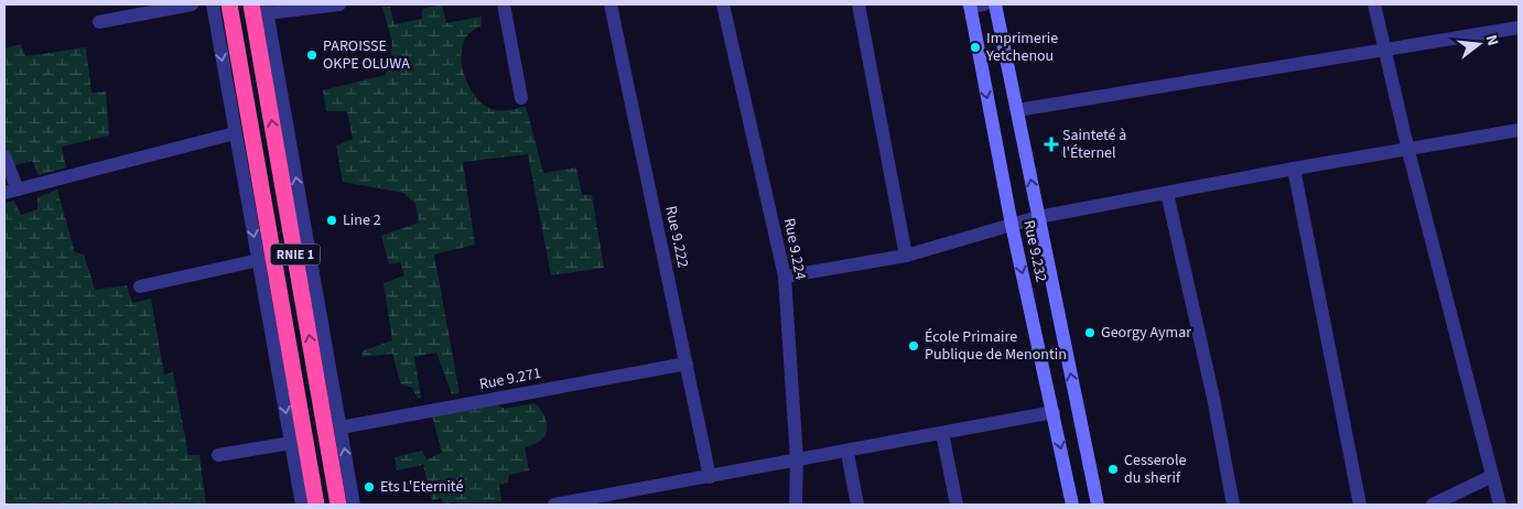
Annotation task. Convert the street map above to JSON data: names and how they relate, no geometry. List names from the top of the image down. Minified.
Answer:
{"streets":{"highway":["RNIE 1"],"street":["Rue 9.222","Rue 9.224","Rue 9.232","Rue 9.271"]},"crossings":[["Rue 9.222","Rue 9.271"]],"places":{"other":["Imprimerie Yetchenou","PAROISSE OKPE OLUWA","Line 2","Georgy Aymar","École Primaire Publique de Menontin","Cesserole du sherif","Ets L'Eternité"],"health":["Sainteté à l'Éternel"]},"north":"right"}
